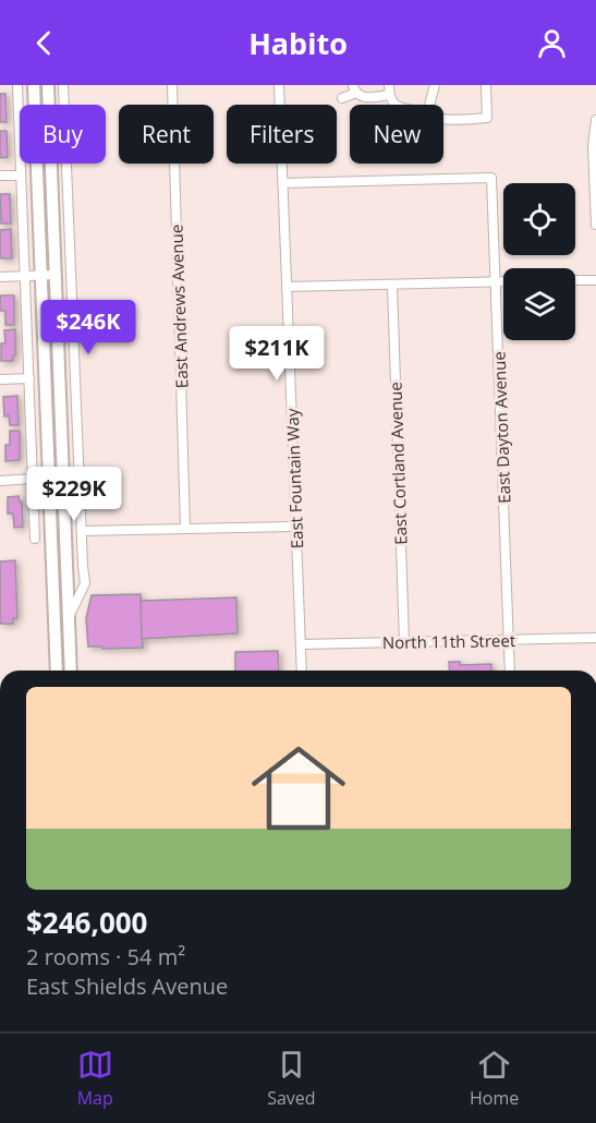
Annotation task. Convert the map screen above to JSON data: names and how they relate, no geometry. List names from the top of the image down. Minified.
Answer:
{"streets":{"street":["East Andrews Avenue","East Dayton Avenue","East Cortland Avenue","East Fountain Way","North 11th Street"]},"crossings":[["East Dayton Avenue","East Fountain Way"],["East Dayton Avenue","North 11th Street"],["East Cortland Avenue","North 11th Street"],["East Fountain Way","North 11th Street"]],"page":{"header":"Habito","chip":["Buy","Rent","Filters","New"],"price":["$246K","$211K","$229K"],"list":[{"name":"$246,000","note":"2 rooms · 54 m² · East Shields Avenue"}],"tabs":["Map","Saved","Home"]}}
